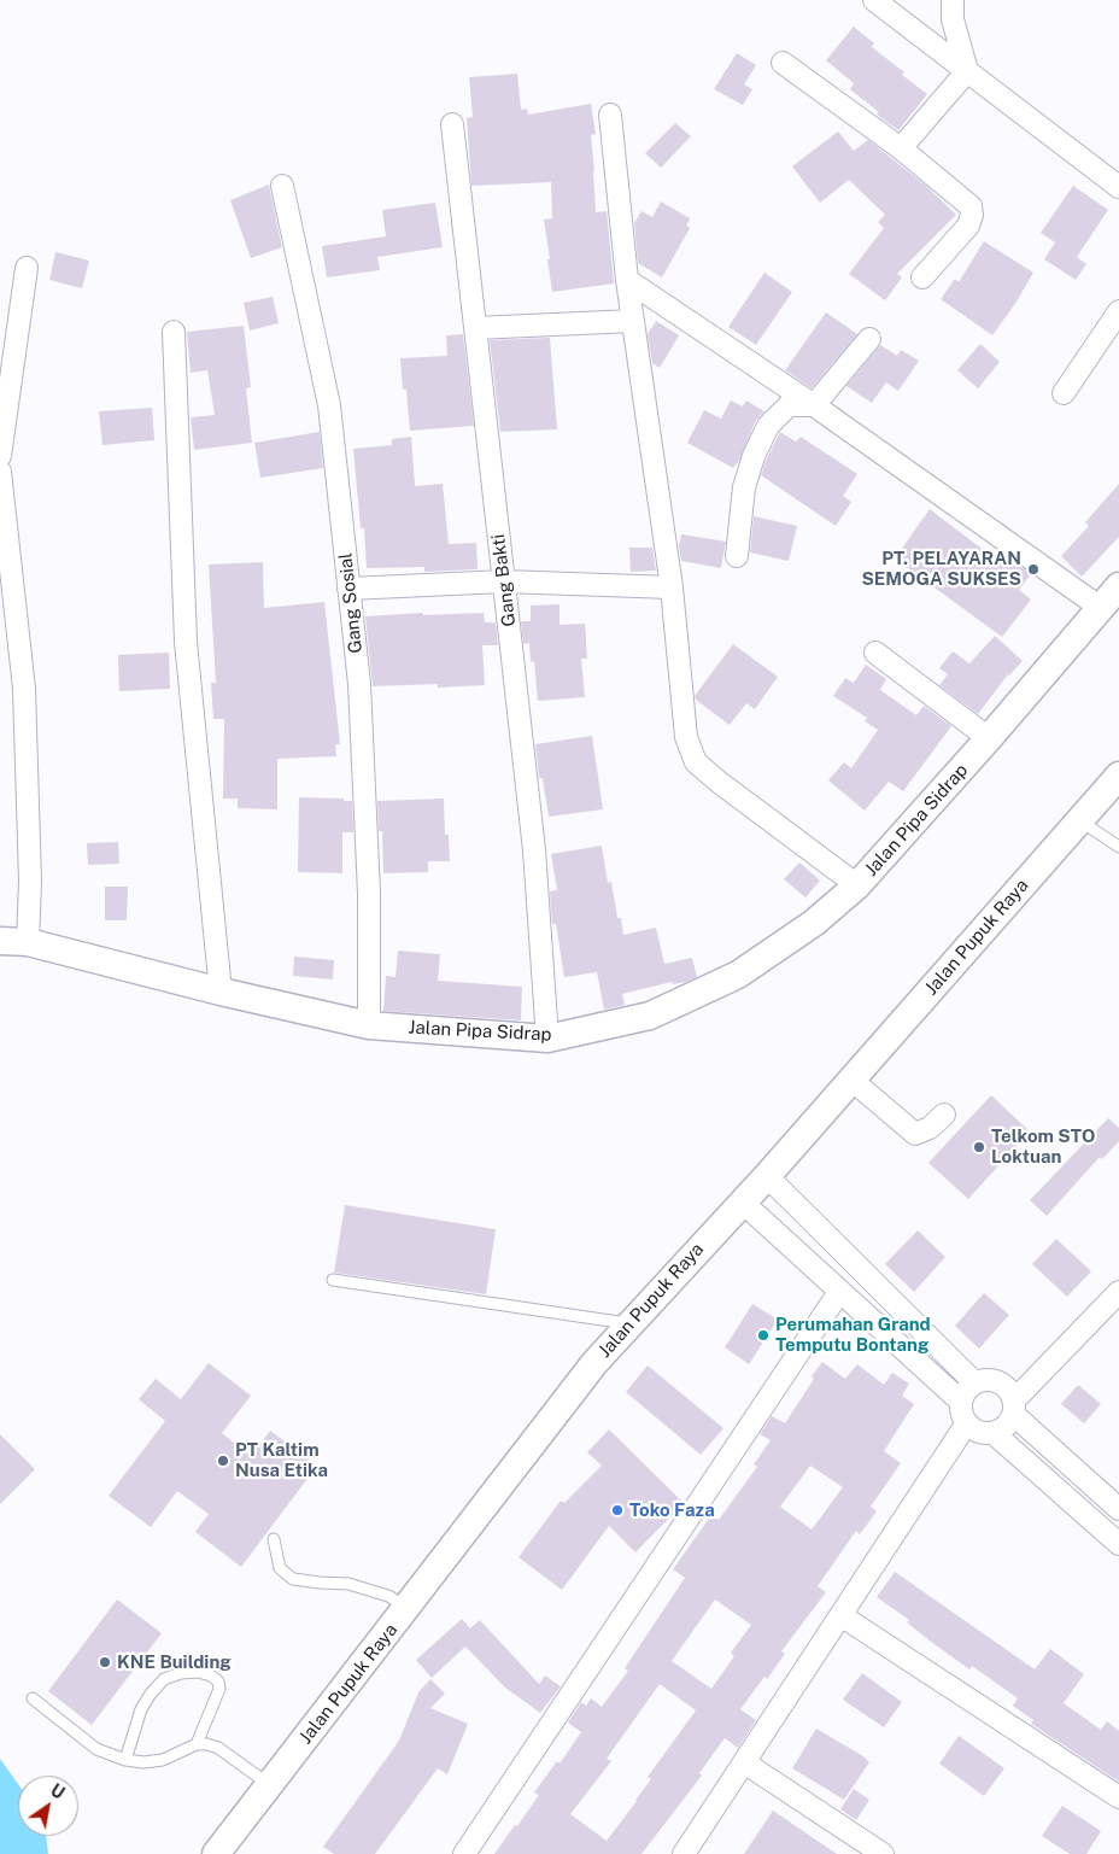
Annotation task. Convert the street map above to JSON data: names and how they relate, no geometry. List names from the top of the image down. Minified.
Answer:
{"streets":{"street":["Gang Bakti","Gang Sosial","Jalan Pipa Sidrap","Jalan Pupuk Raya"]},"crossings":[["Gang Bakti","Jalan Pipa Sidrap"],["Gang Sosial","Jalan Pipa Sidrap"]],"places":["PT. PELAYARAN SEMOGA SUKSES","Telkom STO Loktuan","Perumahan Grand Temputu Bontang","PT Kaltim Nusa Etika","Toko Faza","KNE Building"],"north":"top right"}
